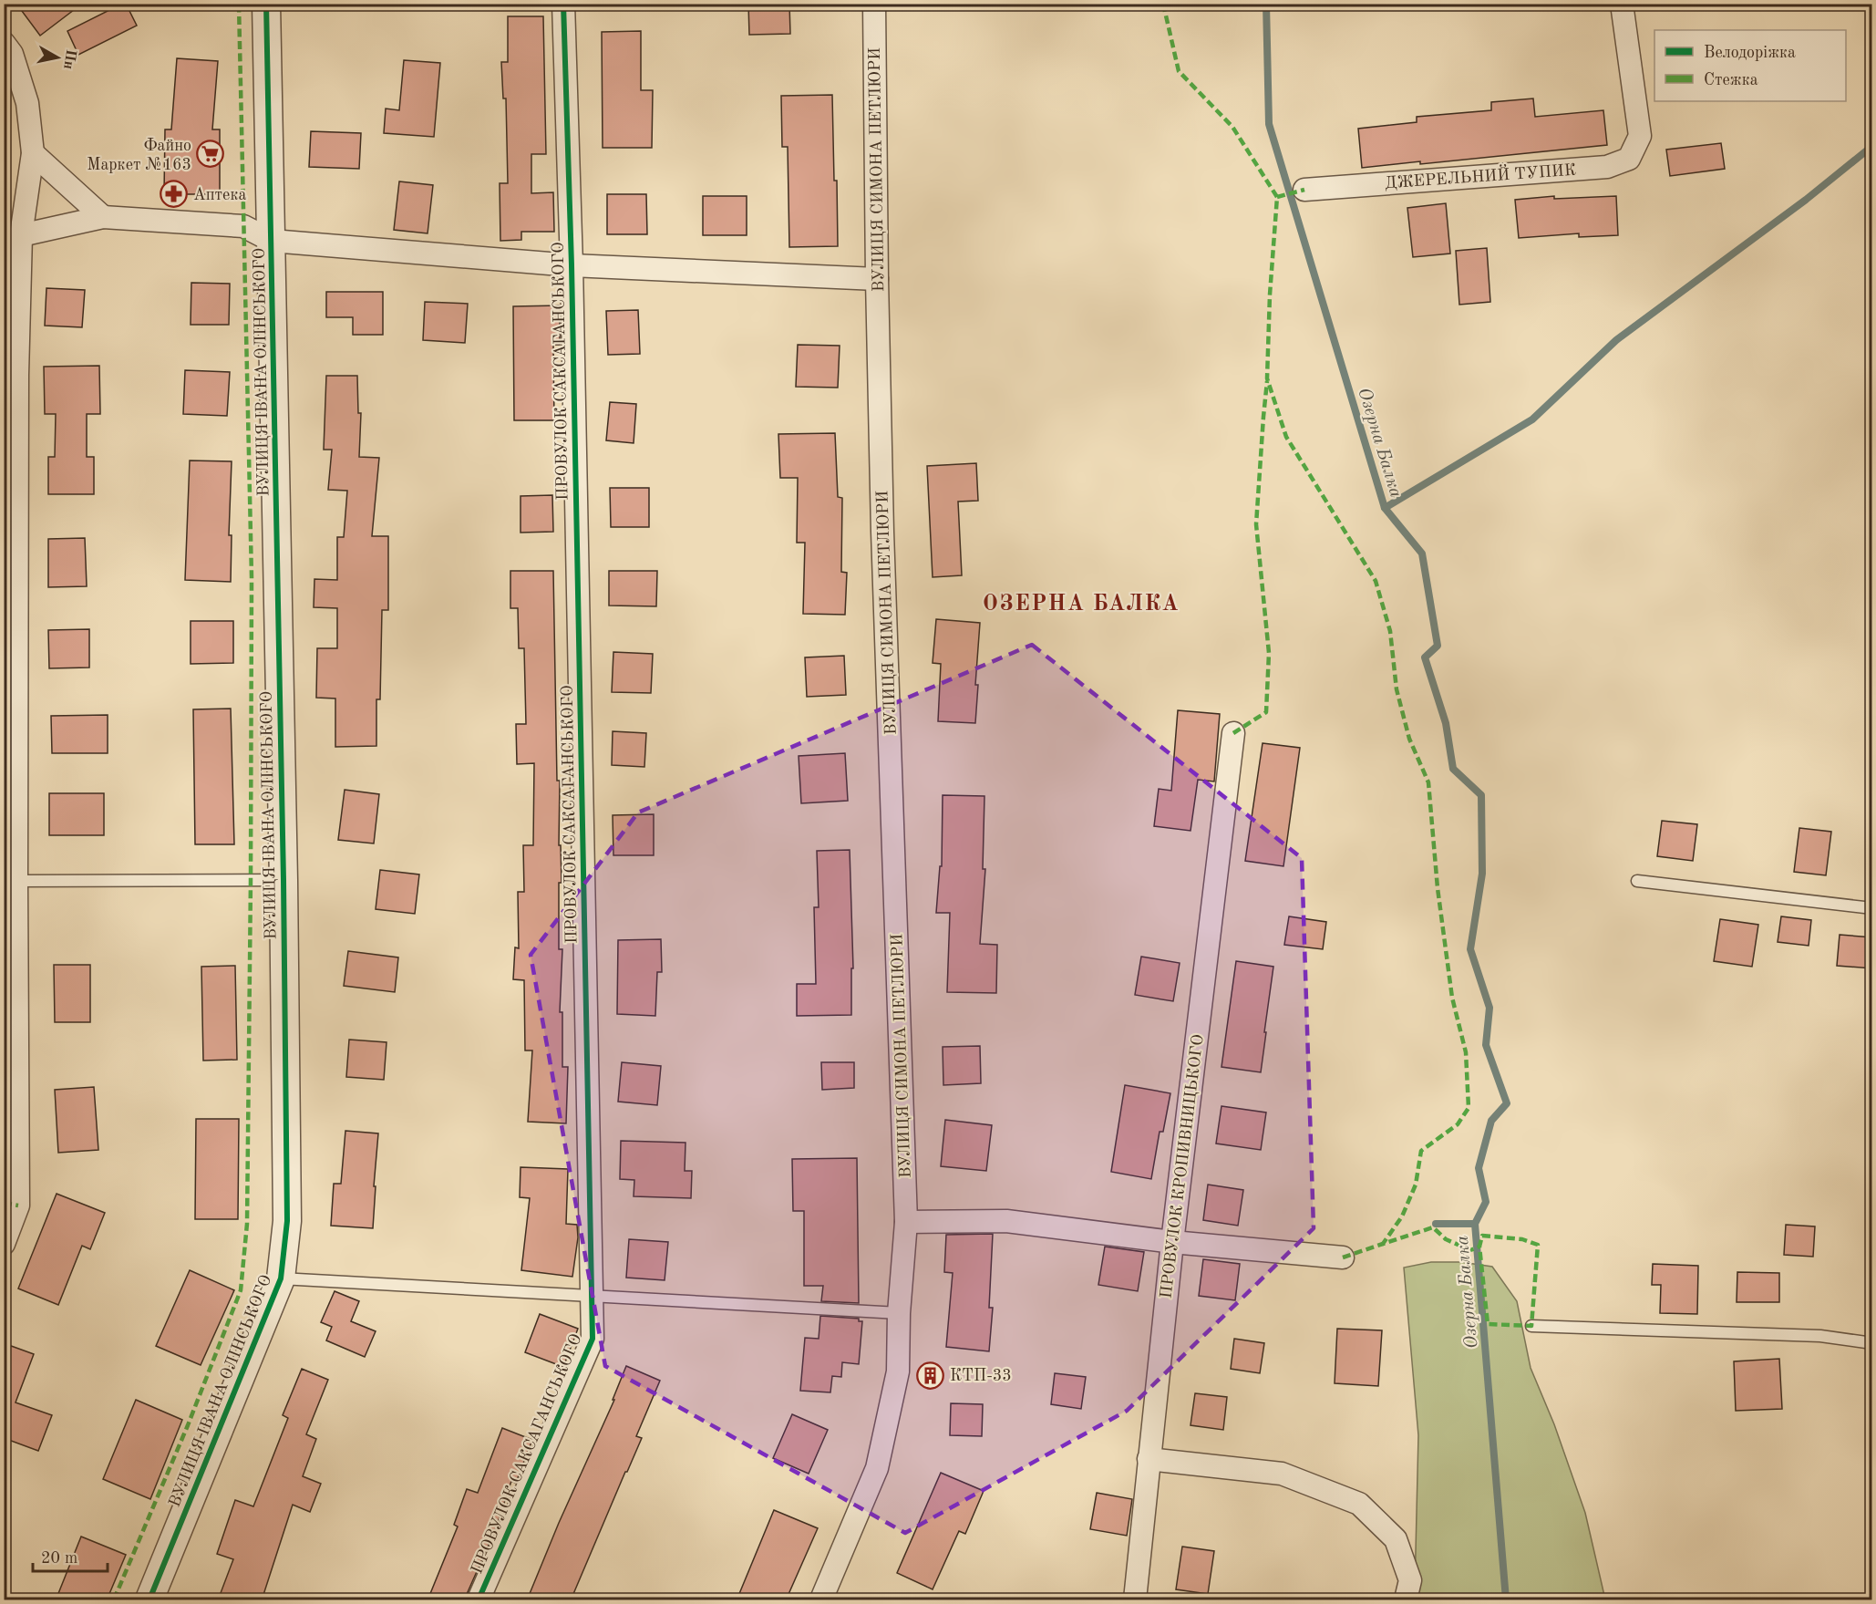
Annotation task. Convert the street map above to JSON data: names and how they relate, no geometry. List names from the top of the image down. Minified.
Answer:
{"streets":{"street":["ВУЛИЦЯ СИМОНА ПЕТЛЮРИ","ДЖЕРЕЛЬНИЙ ТУПИК","ПРОВУЛОК САКСАГАНСЬКОГО","ВУЛИЦЯ ІВАНА ОЛІНСЬКОГО","ПРОВУЛОК КРОПИВНИЦЬКОГО"]},"districts":["ОЗЕРНА БАЛКА"],"water":["Озерна Балка"],"places":{"supermarket":["Файно Маркет №163"],"pharmacy":["Аптека"],"building":["КТП-33"]},"legend":["Велодоріжка","Стежка"],"scale_bar":"20 m","north":"right"}
